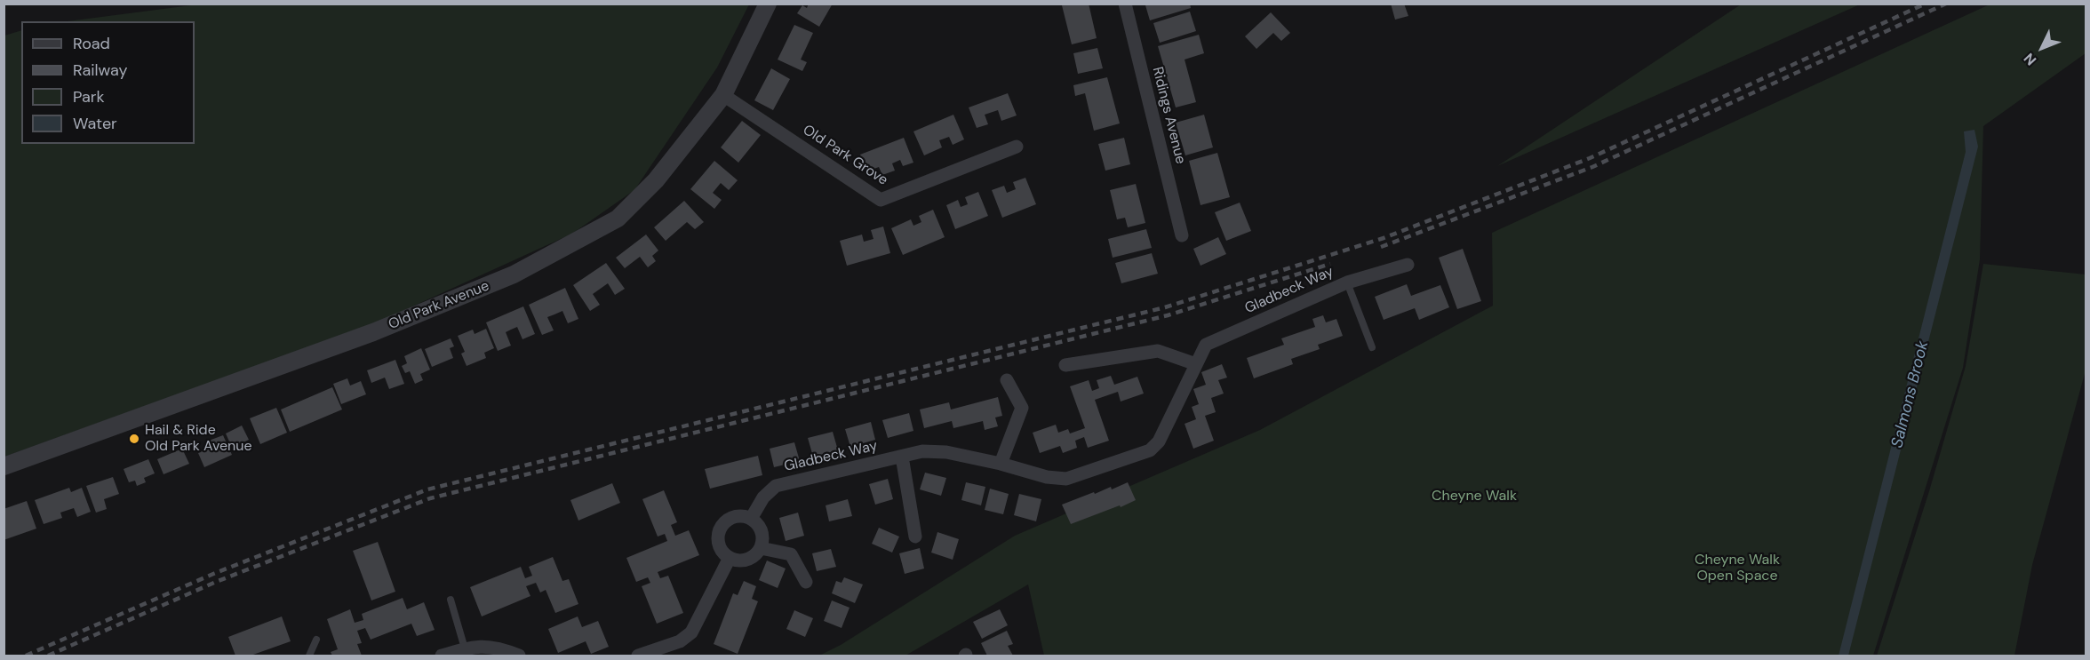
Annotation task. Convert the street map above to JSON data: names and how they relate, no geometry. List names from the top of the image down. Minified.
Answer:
{"streets":{"street":["Ridings Avenue","Old Park Grove","Gladbeck Way","Old Park Avenue"]},"crossings":[["Old Park Grove","Old Park Avenue"]],"water":["Salmons Brook"],"parks":["Cheyne Walk","Cheyne Walk Open Space"],"places":["Hail & Ride Old Park Avenue"],"legend":["Road","Railway","Park","Water"],"north":"bottom left"}
